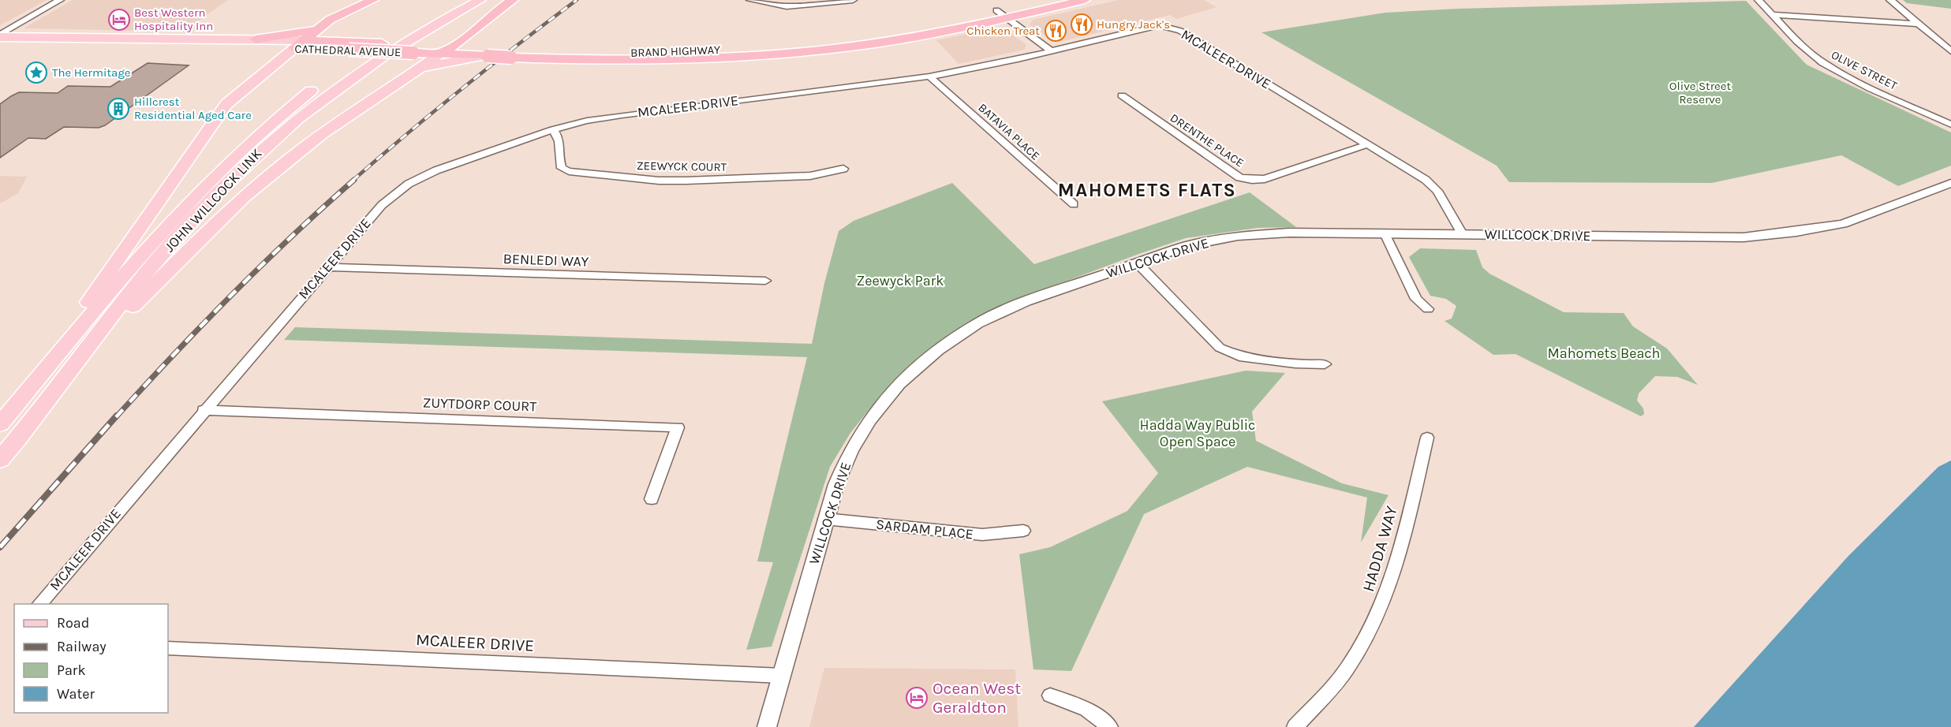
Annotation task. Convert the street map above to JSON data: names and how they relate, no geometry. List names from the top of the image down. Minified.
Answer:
{"streets":{"highway":["CATHEDRAL AVENUE","BRAND HIGHWAY"],"main road":["JOHN WILLCOCK LINK"],"street":["MCALEER DRIVE","OLIVE STREET","BATAVIA PLACE","DRENTHE PLACE","ZEEWYCK COURT","WILLCOCK DRIVE","BENLEDI WAY","ZUYTDORP COURT","SARDAM PLACE","HADDA WAY"]},"crossings":[["CATHEDRAL AVENUE","BRAND HIGHWAY"],["MCALEER DRIVE","BATAVIA PLACE"],["MCALEER DRIVE","DRENTHE PLACE"],["MCALEER DRIVE","ZEEWYCK COURT"],["MCALEER DRIVE","WILLCOCK DRIVE"],["MCALEER DRIVE","BENLEDI WAY"],["MCALEER DRIVE","ZUYTDORP COURT"],["WILLCOCK DRIVE","SARDAM PLACE"]],"districts":["MAHOMETS FLATS"],"parks":["Olive Street Reserve","Zeewyck Park","Mahomets Beach","Hadda Way Public Open Space"],"places":{"hotel":["Best Western Hospitality Inn","Ocean West Geraldton"],"restaurant":["Hungry Jack's","Chicken Treat"],"place":["The Hermitage"],"building":["Hillcrest Residential Aged Care"]},"legend":["Road","Railway","Park","Water"]}
